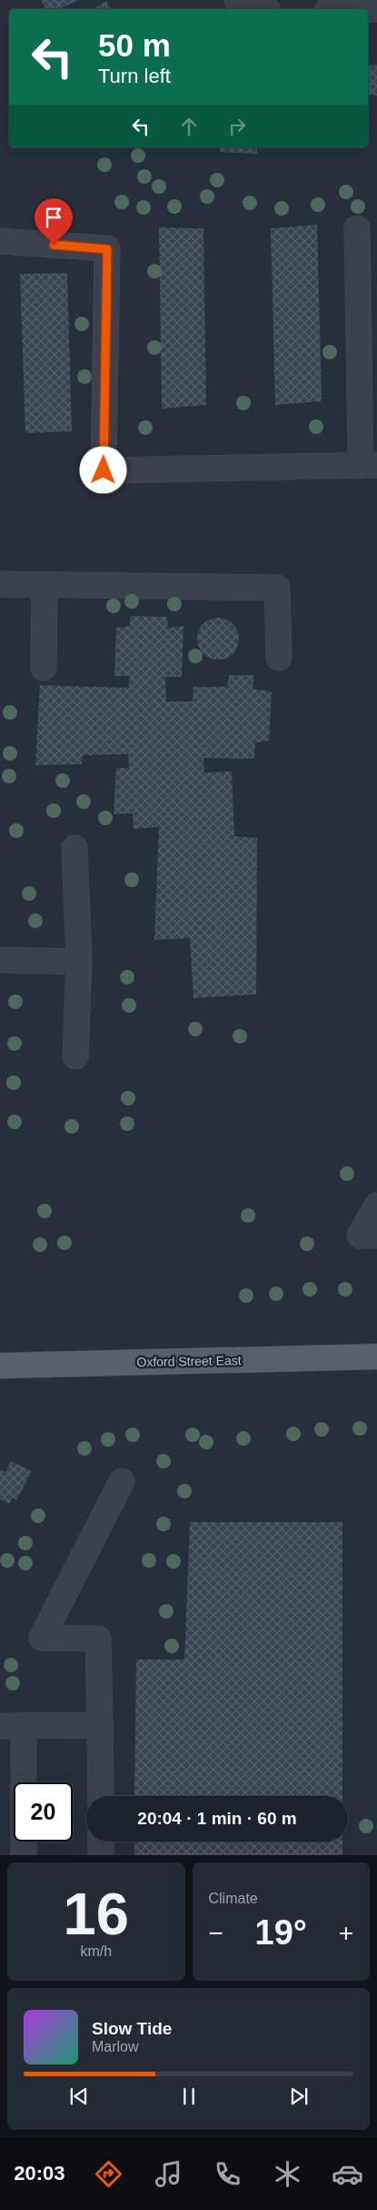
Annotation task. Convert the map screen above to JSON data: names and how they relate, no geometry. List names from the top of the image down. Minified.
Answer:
{"streets":{"main road":["Oxford Street East"]},"page":{"turn":["50 m","Turn left"],"limit":"20","trip":"20:04 · 1 min · 60 m","tile":[["16","km/h"],"Climate"],"heat":["−","19°","+"],"song":["Slow Tide","Marlow"],"tabs":"20:03"}}
